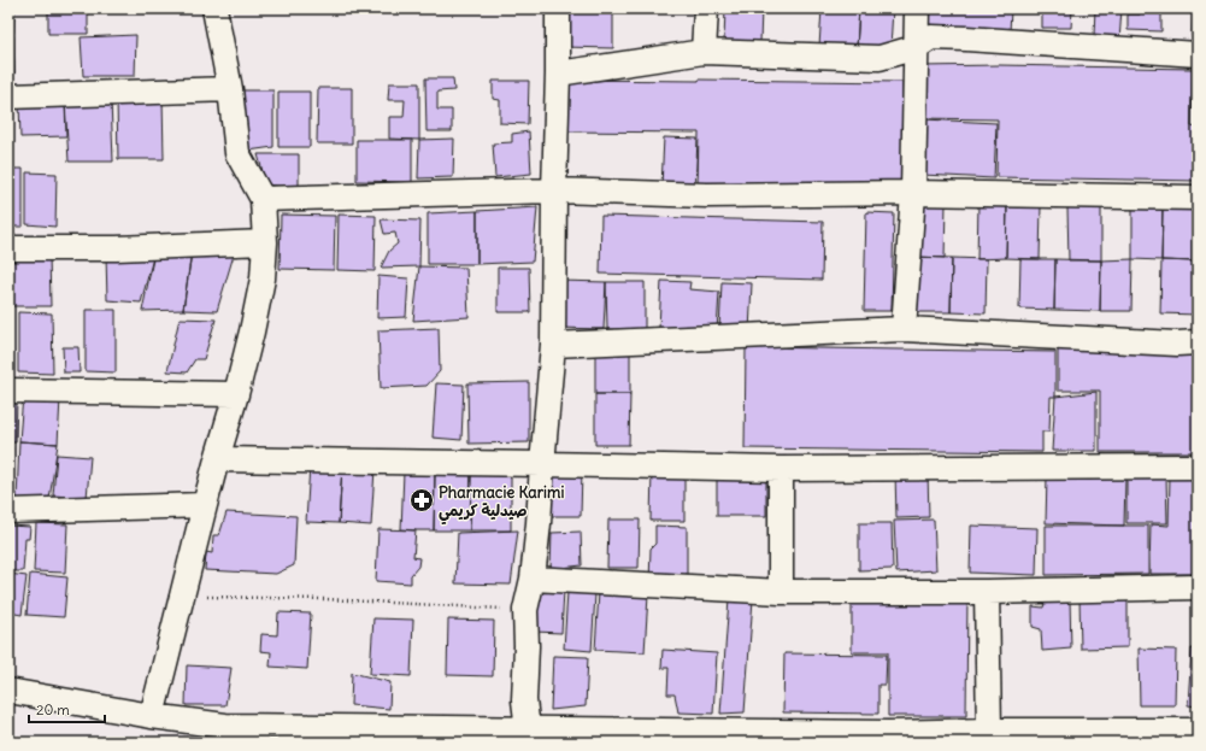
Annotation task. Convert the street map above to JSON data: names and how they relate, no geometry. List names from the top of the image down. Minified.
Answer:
{"places":{"pharmacy":["Pharmacie Karimi صيدلية كريمي"]},"scale_bar":"20 m"}
